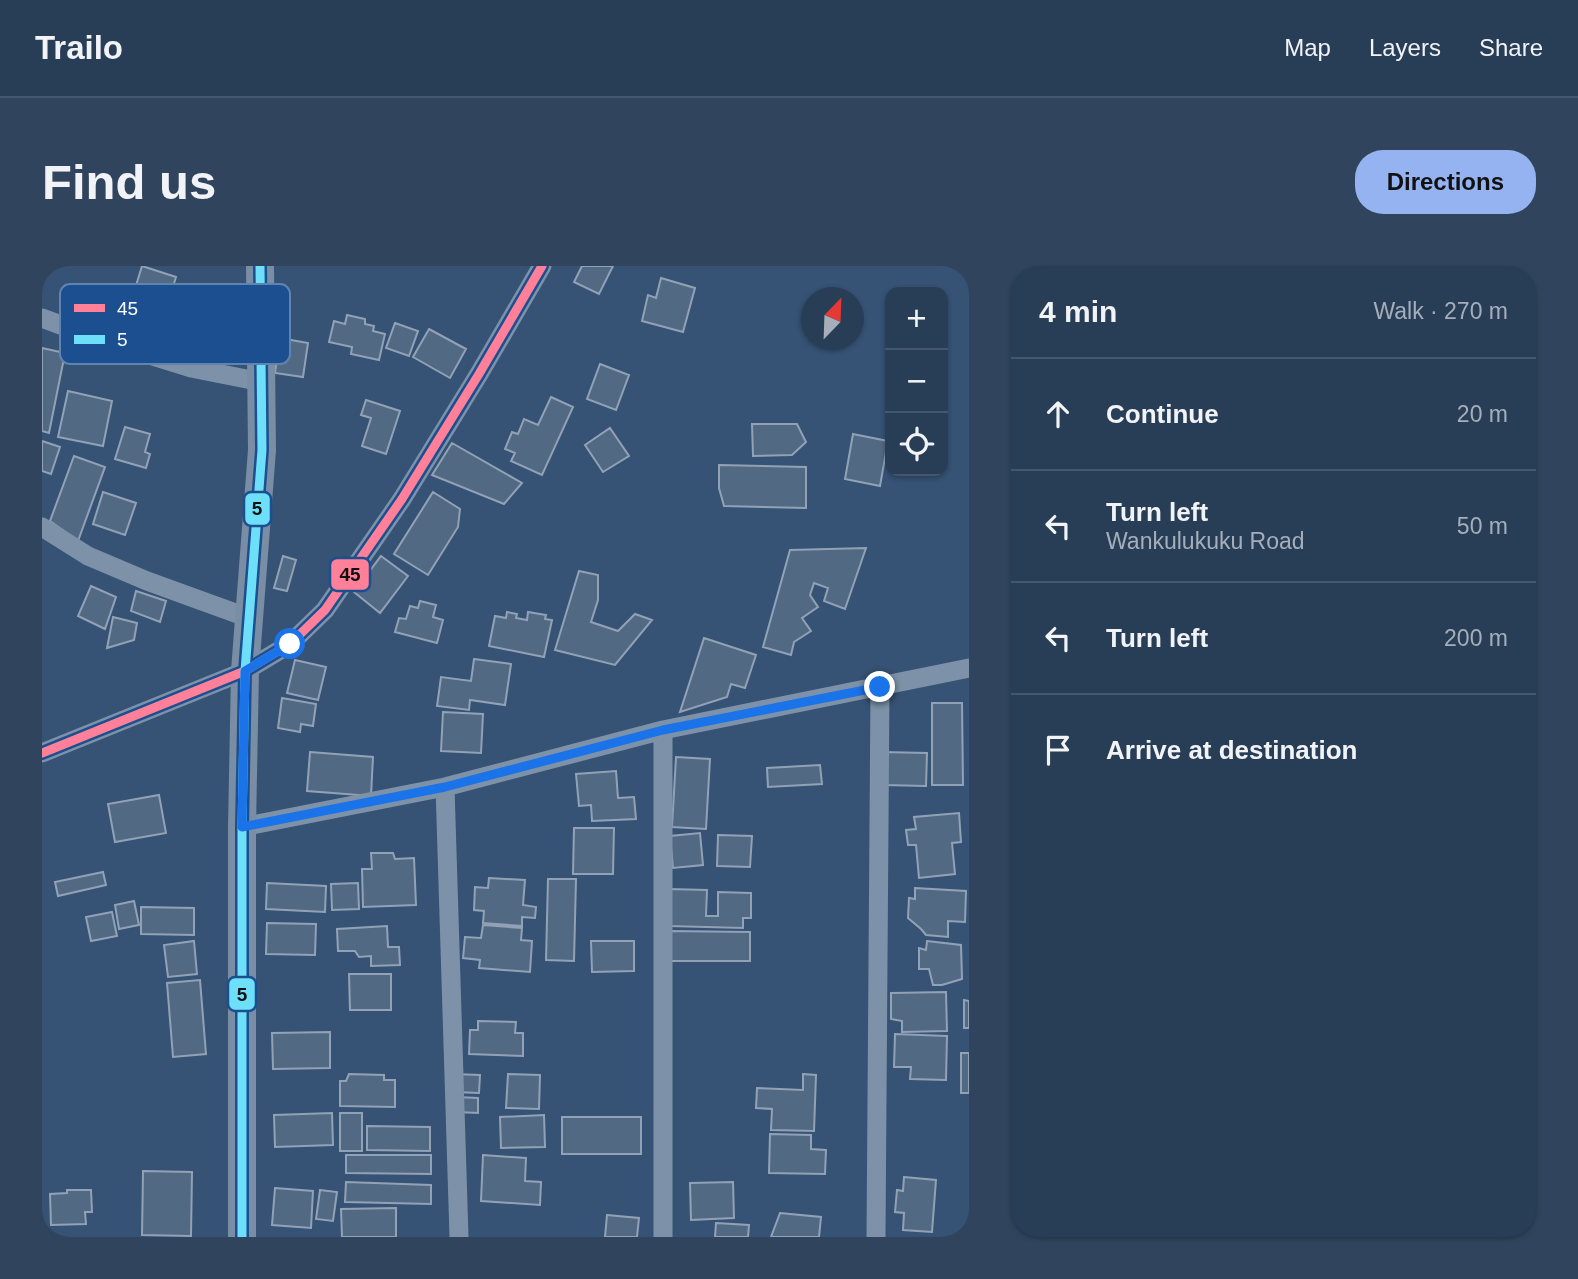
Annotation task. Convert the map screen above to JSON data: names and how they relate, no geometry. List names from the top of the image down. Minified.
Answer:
{"lines":["transit line 45","transit line 5"],"legend":["45","5"],"north":"top right","page":{"header":"Trailo","nav":["Map","Layers","Share"],"buttons":"Directions","title":"Find us","heading":["4 min","Walk · 270 m"],"map_buttons":["+","−"],"list":[["Continue","20 m"],["Turn left","Wankulukuku Road","50 m"],["Turn left","200 m"],"Arrive at destination"]}}
